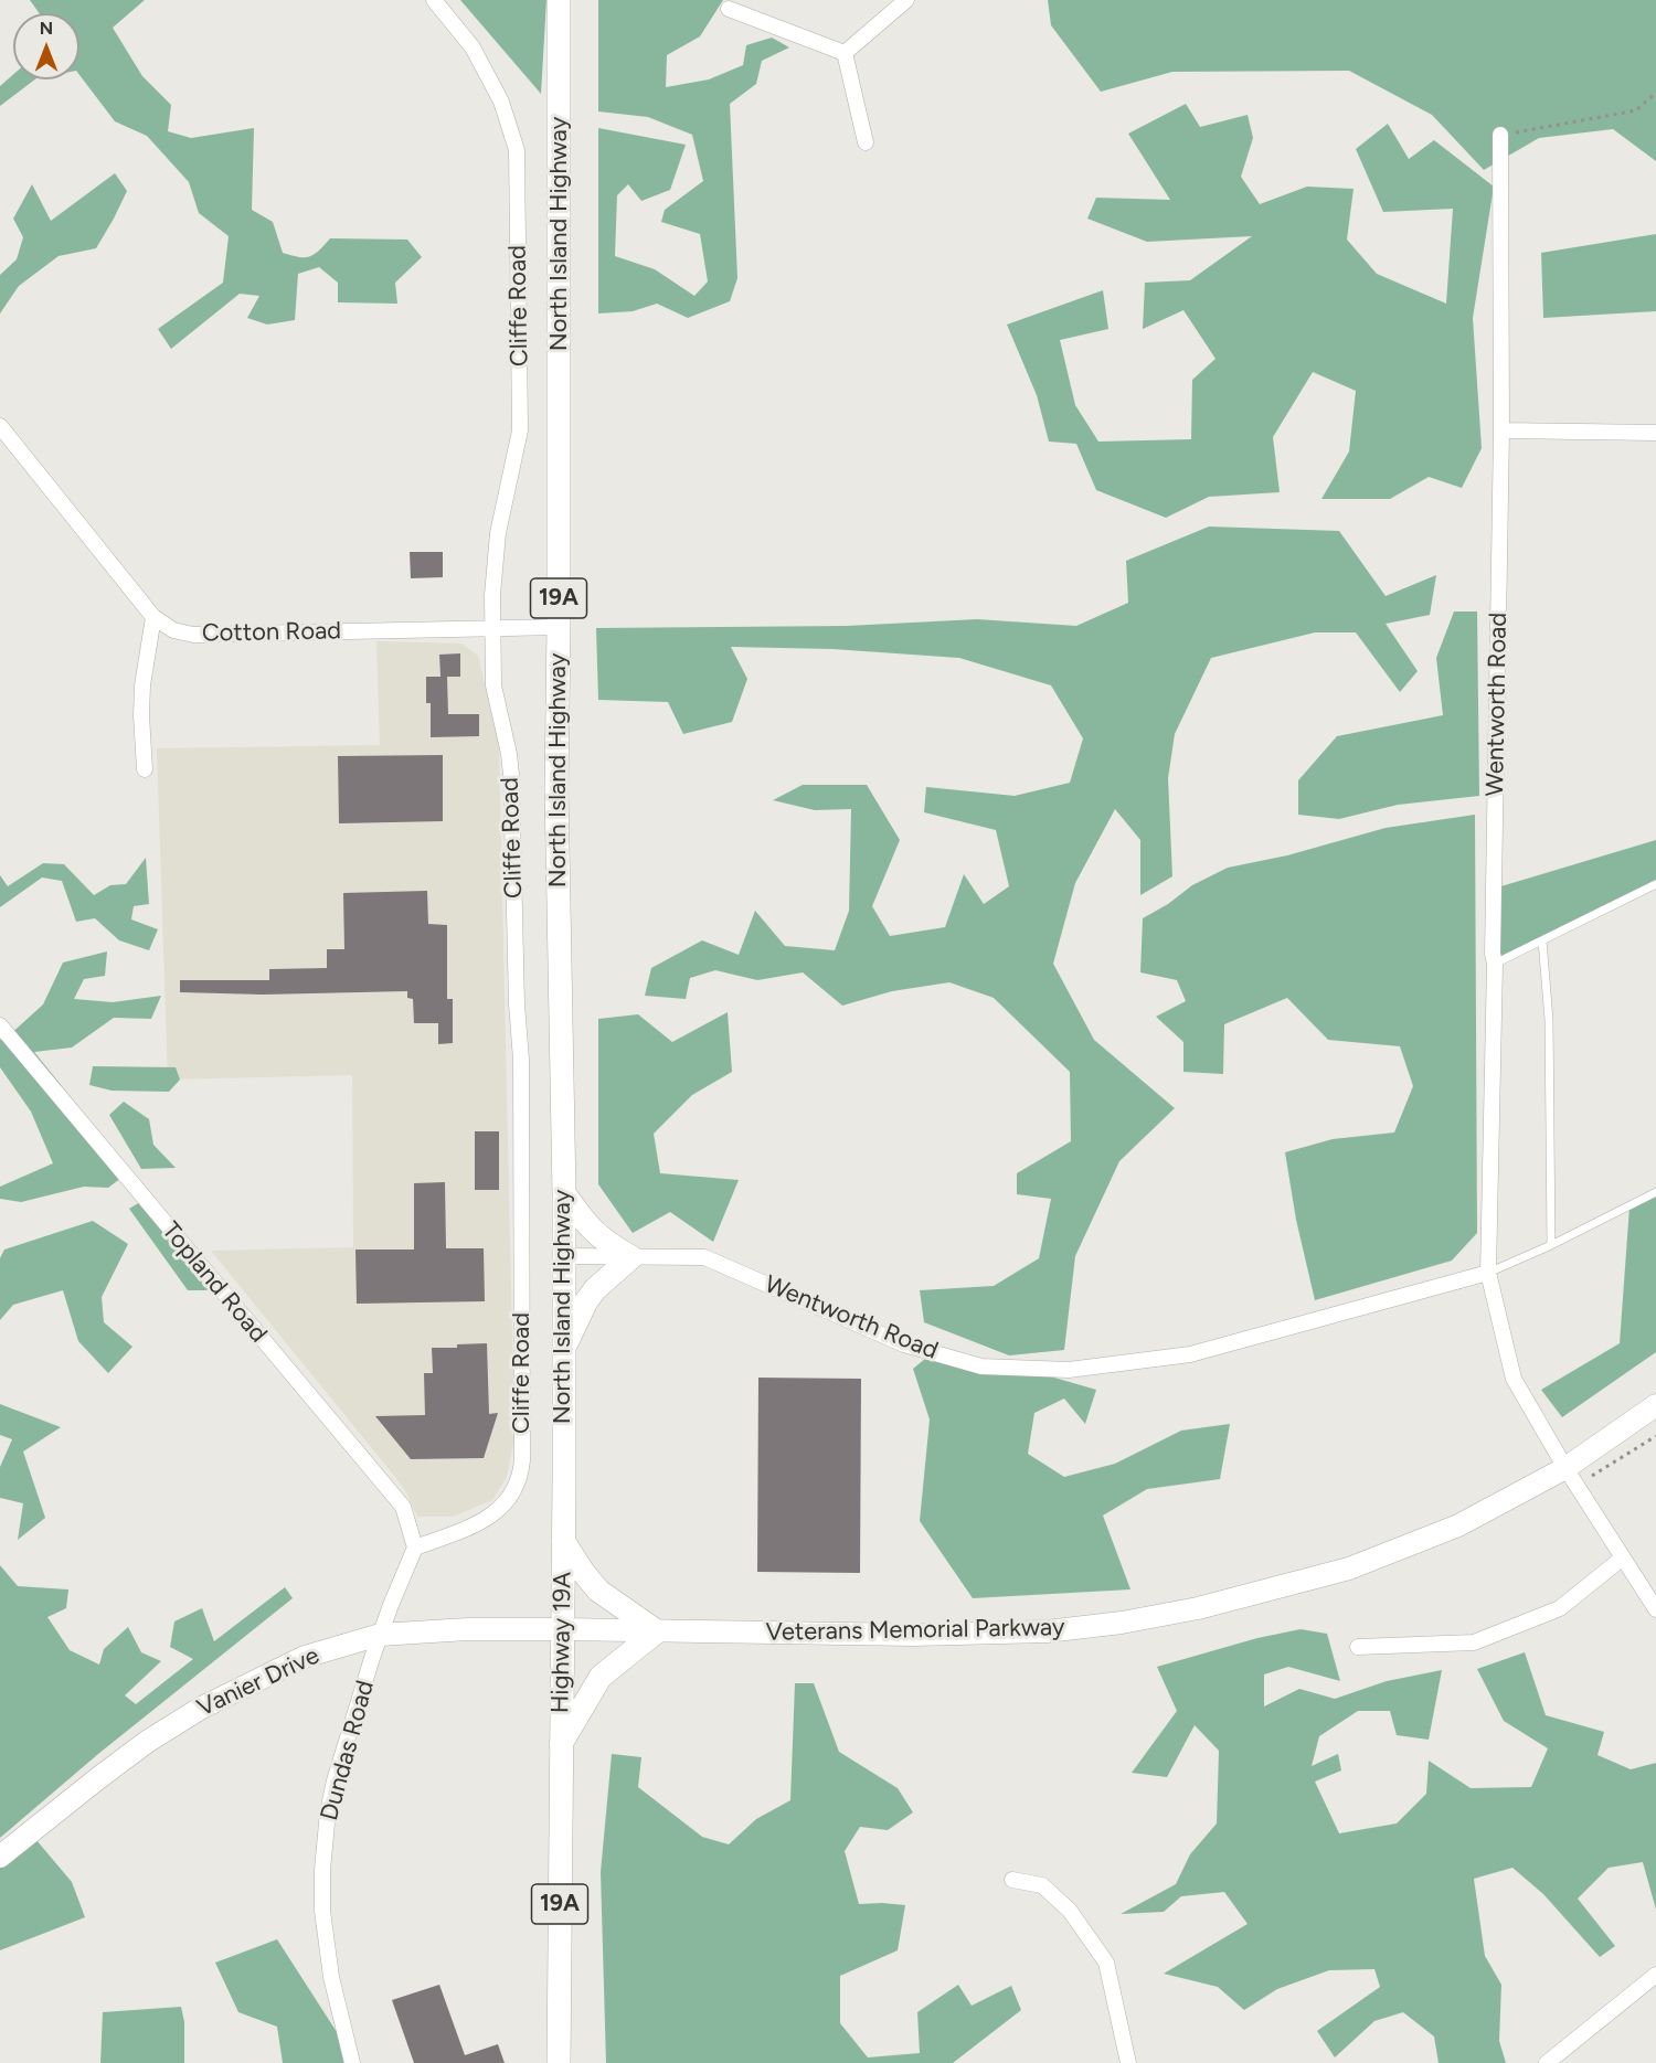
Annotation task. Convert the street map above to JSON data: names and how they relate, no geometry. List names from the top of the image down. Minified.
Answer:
{"streets":{"main road":["North Island Highway","19A","Veterans Memorial Parkway","Highway 19A","Vanier Drive"],"street":["Cliffe Road","Cotton Road","Wentworth Road","Topland Road","Dundas Road"]},"crossings":[["North Island Highway","Cotton Road"],["North Island Highway","Wentworth Road"],["North Island Highway","Highway 19A"],["Cliffe Road","Cotton Road"],["Cliffe Road","Topland Road"],["19A","Highway 19A"],["Wentworth Road","Veterans Memorial Parkway"],["Veterans Memorial Parkway","Highway 19A"],["Veterans Memorial Parkway","Vanier Drive"],["Highway 19A","Vanier Drive"],["Vanier Drive","Dundas Road"]],"north":"top"}
